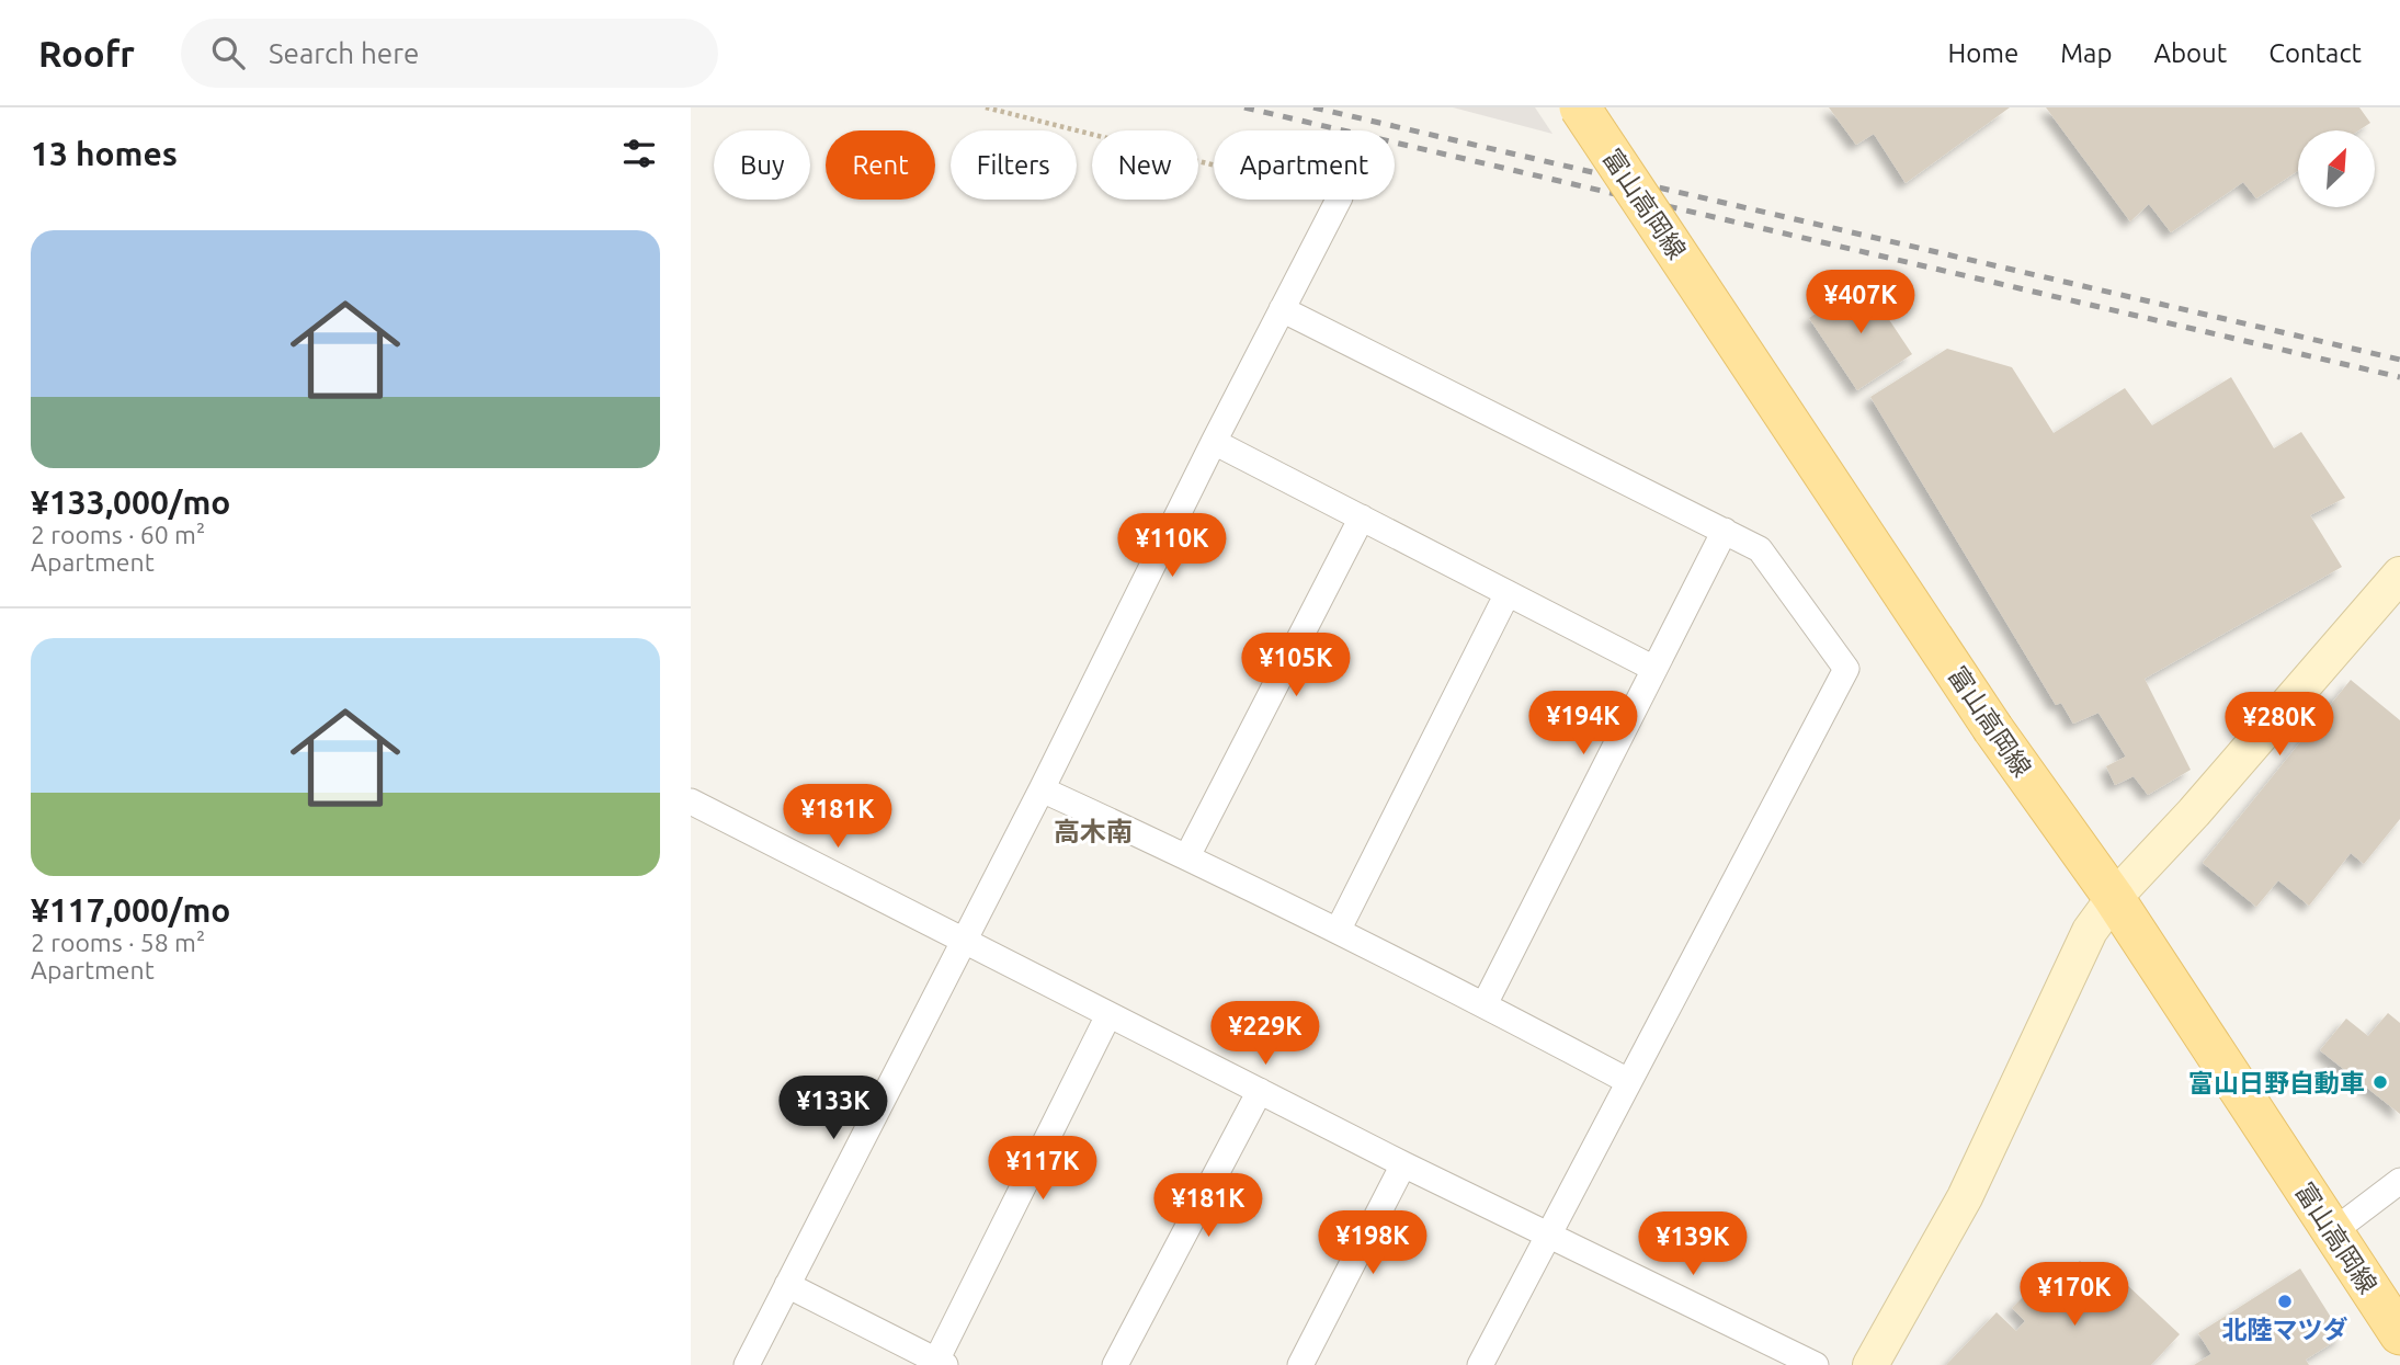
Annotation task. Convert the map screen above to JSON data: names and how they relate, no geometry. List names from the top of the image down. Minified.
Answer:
{"streets":{"main road":["富山高岡線"]},"districts":["高木南"],"places":["富山日野自動車","北陸マツダ"],"north":"top right","page":{"header":"Roofr","search":"Search here","nav":["Home","Map","About","Contact"],"heading":"13 homes","chip":["Buy","Rent","Filters","New","Apartment"],"list":[{"name":"¥133,000/mo","note":"2 rooms · 60 m² · Apartment"},{"name":"¥117,000/mo","note":"2 rooms · 58 m² · Apartment"}],"price":["¥407K","¥110K","¥105K","¥194K","¥280K","¥181K","¥229K","¥133K","¥117K","¥181K","¥198K","¥139K","¥170K"]}}
